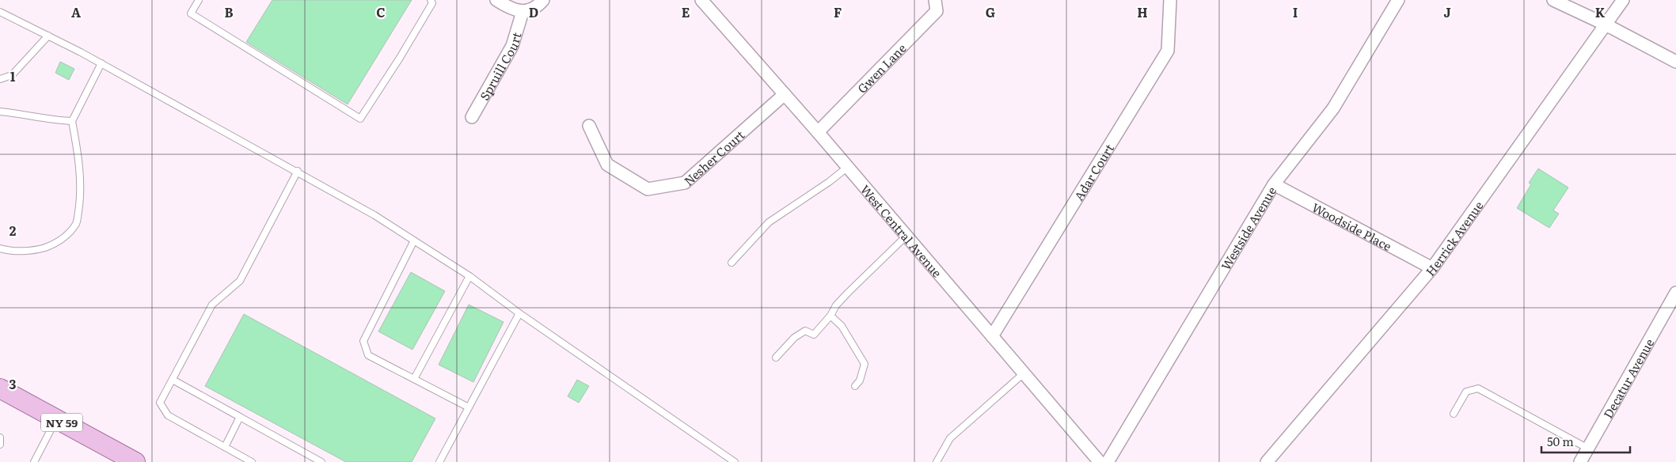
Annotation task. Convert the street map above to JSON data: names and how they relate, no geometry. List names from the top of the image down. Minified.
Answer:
{"streets":{"main road":["NY 59"],"street":["Spruill Court","Gwen Lane","Nesher Court","Adar Court","Woodside Place","Westside Avenue","West Central Avenue","Herrick Avenue","Decatur Avenue"]},"crossings":[["Gwen Lane","West Central Avenue"],["Nesher Court","West Central Avenue"],["Adar Court","West Central Avenue"],["Woodside Place","Westside Avenue"],["Woodside Place","Herrick Avenue"]],"scale_bar":"50 m","grid":{"columns":["A","B","C","D","E","F","G","H","I","J","K"],"rows":["1","2","3"]}}
